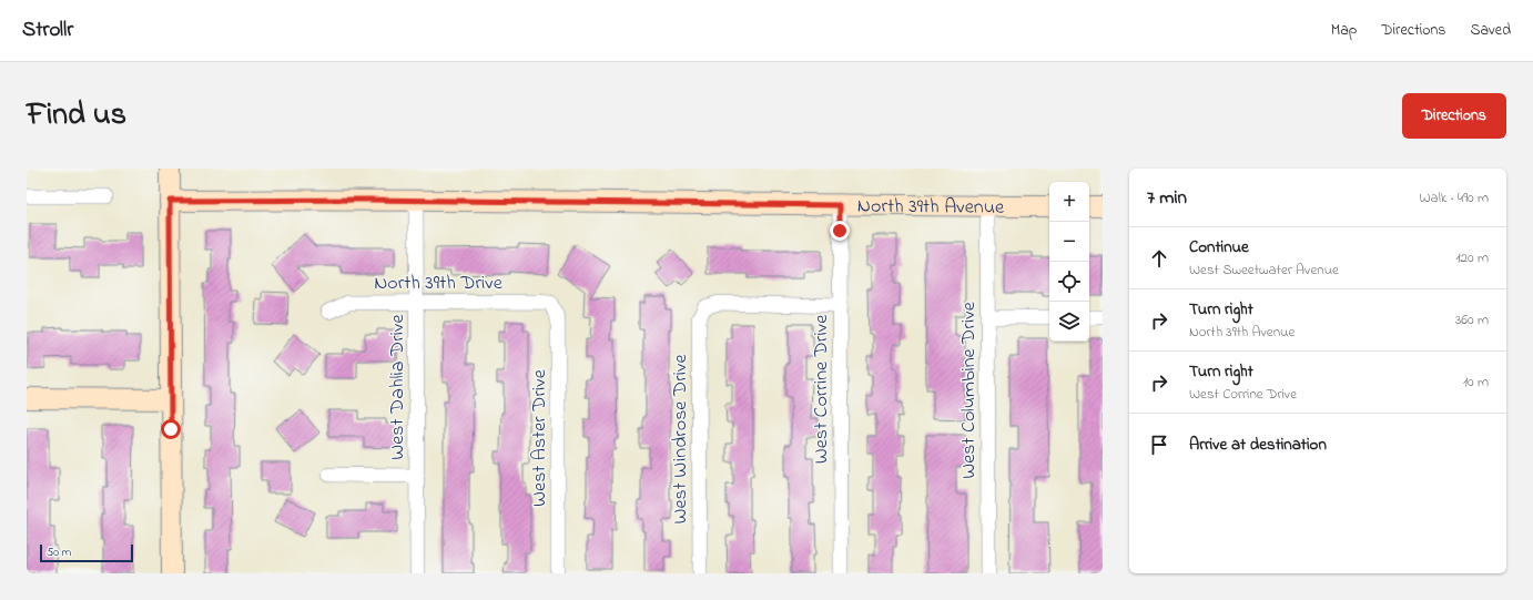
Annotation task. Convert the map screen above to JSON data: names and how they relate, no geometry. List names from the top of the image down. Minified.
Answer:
{"streets":{"street":["North 39th Avenue","North 39th Drive","West Dahlia Drive","West Corrine Drive","West Columbine Drive","West Aster Drive","West Windrose Drive"]},"crossings":[["North 39th Avenue","West Dahlia Drive"],["North 39th Avenue","West Corrine Drive"],["North 39th Avenue","West Columbine Drive"],["North 39th Drive","West Dahlia Drive"],["North 39th Drive","West Aster Drive"],["West Corrine Drive","West Windrose Drive"]],"scale_bar":"50 m","page":{"header":"Strollr","nav":["Map","Directions","Saved"],"title":"Find us","buttons":"Directions","heading":["7 min","Walk · 490 m"],"map_buttons":["+","−"],"list":[["Continue","West Sweetwater Avenue","120 m"],["Turn right","North 39th Avenue","360 m"],["Turn right","West Corrine Drive","10 m"],"Arrive at destination"],"scale":"50 m"}}
